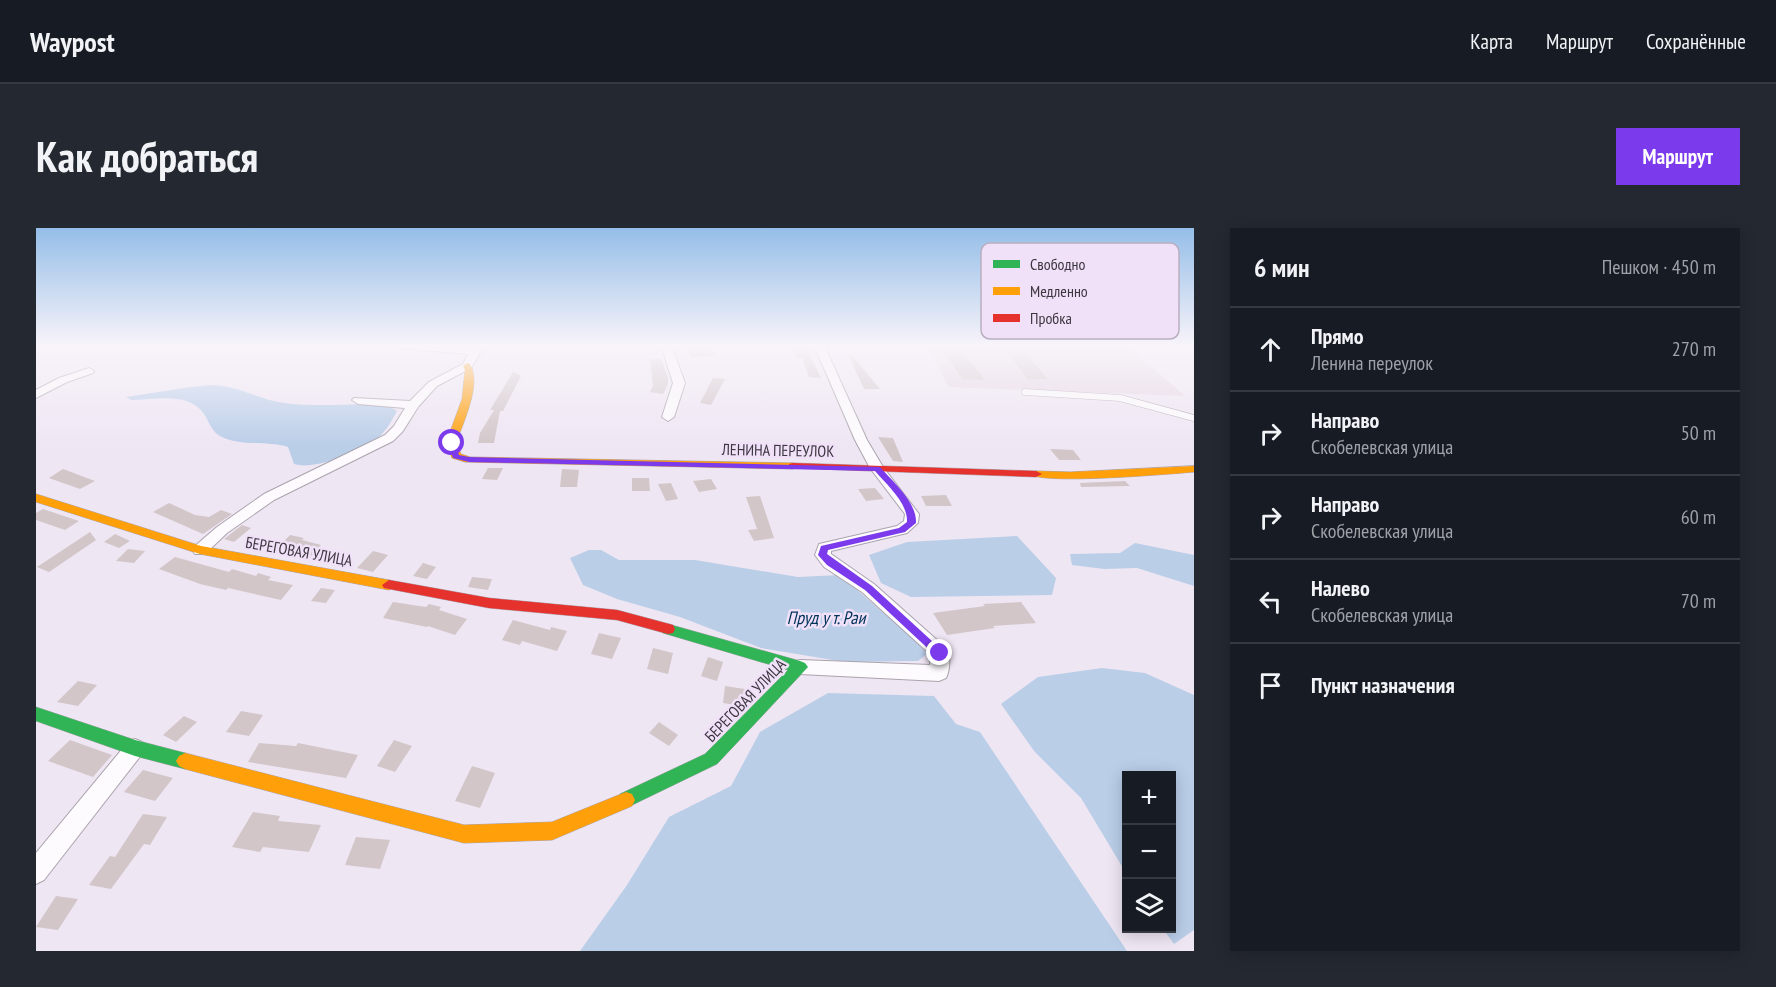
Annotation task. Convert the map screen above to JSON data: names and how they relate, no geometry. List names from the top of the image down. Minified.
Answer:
{"streets":{"street":["ЛЕНИНА ПЕРЕУЛОК","БЕРЕГОВАЯ УЛИЦА"]},"water":["Пруд у т. Раи"],"legend":["Свободно","Медленно","Пробка"],"page":{"header":"Waypost","nav":["Карта","Маршрут","Сохранённые"],"buttons":"Маршрут","title":"Как добраться","heading":["6 мин","Пешком · 450 m"],"list":[["Прямо","Ленина переулок","270 m"],["Направо","Скобелевская улица","50 m"],["Направо","Скобелевская улица","60 m"],["Налево","Скобелевская улица","70 m"],"Пункт назначения"],"map_buttons":["+","−"]}}
